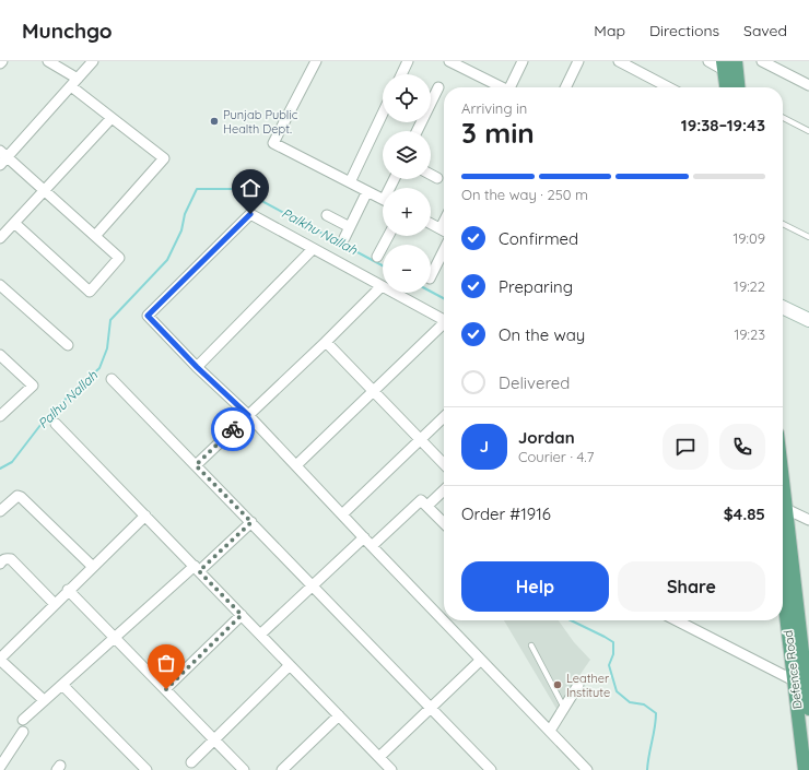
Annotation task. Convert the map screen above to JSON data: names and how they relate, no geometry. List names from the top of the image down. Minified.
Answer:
{"streets":{"main road":["Defence Road"]},"water":["Palkhu Nallah","Palhu Nallah"],"places":["Punjab Public Health Dept.","Leather Institute"],"page":{"header":"Munchgo","nav":["Map","Directions","Saved"],"map_buttons":["+","−"],"heading":["3 min","Arriving in","19:38–19:43"],"panel":["Jordan","Courier · 4.7","Order #1916","$4.85"],"bar":"On the way · 250 m","list":[["Confirmed","19:09"],["Preparing","19:22"],["On the way","19:23"],"Delivered"],"round":"J","buttons":["Help","Share"]}}
